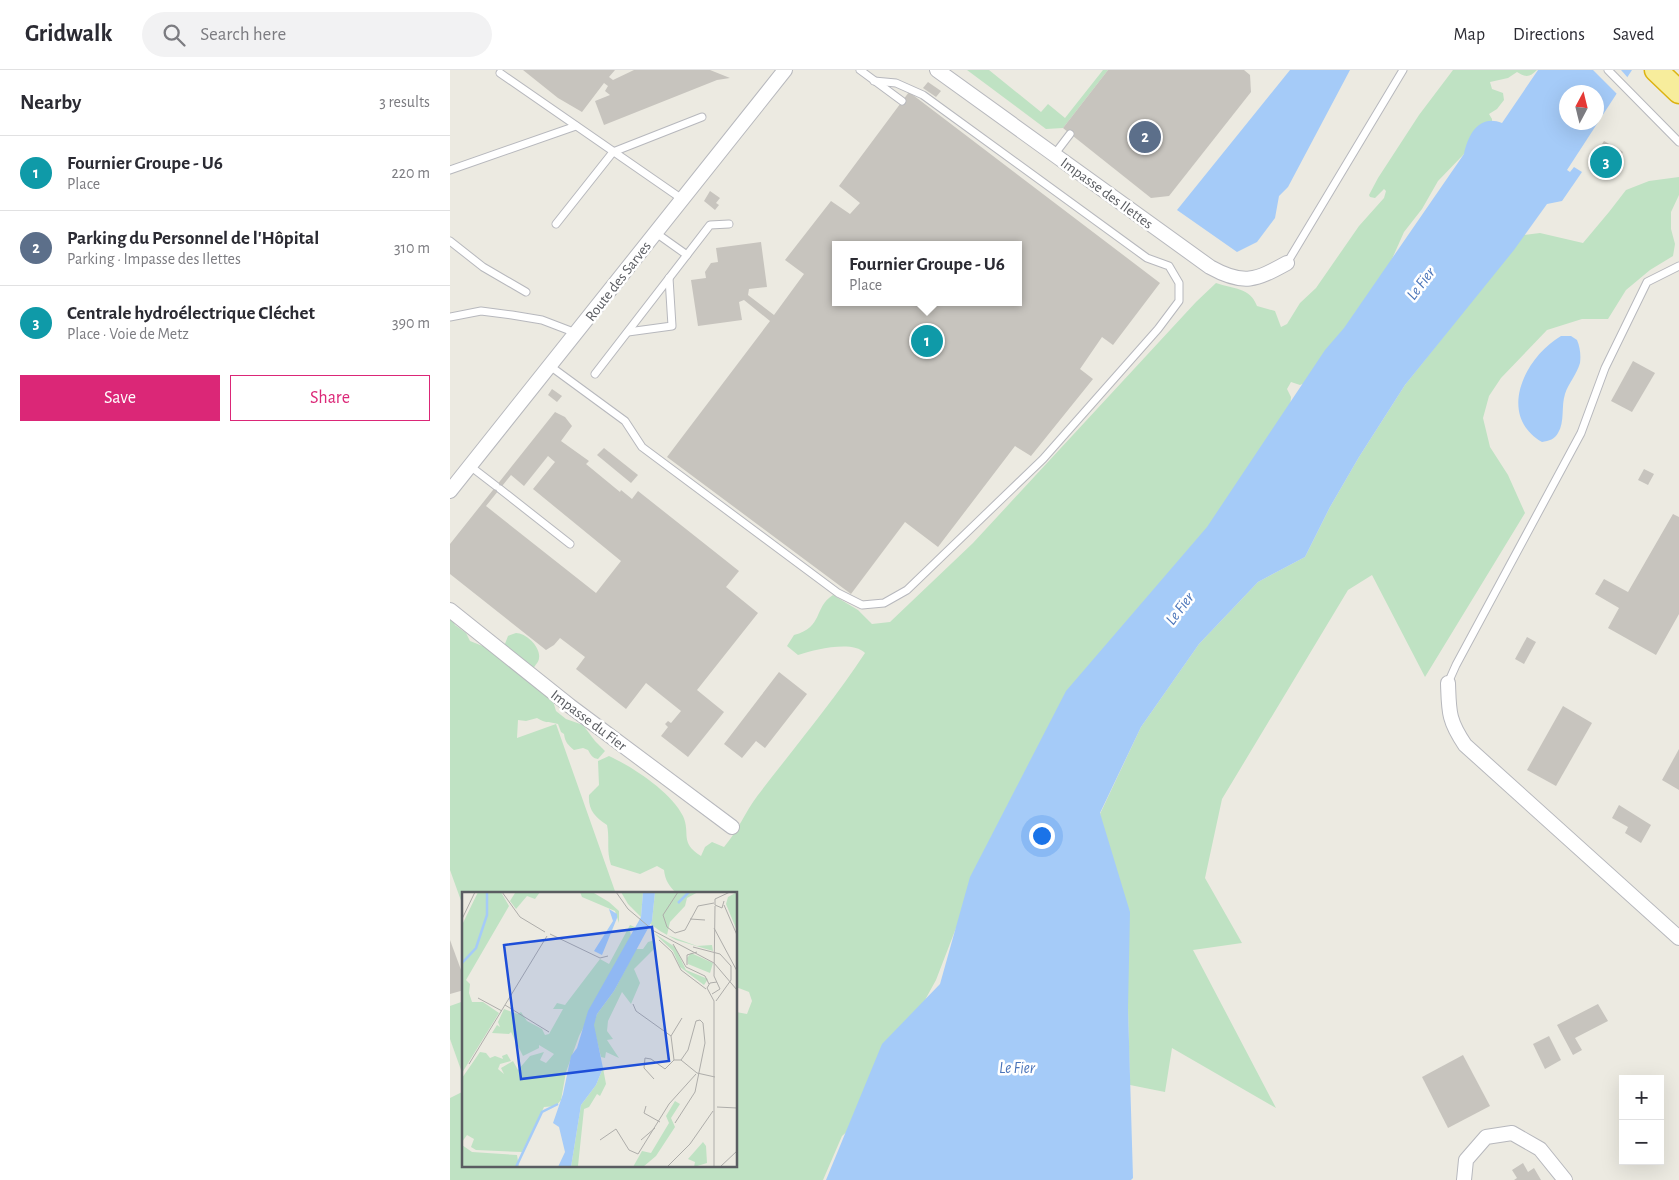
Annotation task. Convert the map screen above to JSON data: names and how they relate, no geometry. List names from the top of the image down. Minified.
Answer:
{"streets":{"street":["Impasse des Ilettes","Route des Sarves","Impasse du Fier"]},"water":["Le Fier"],"north":"top","page":{"header":"Gridwalk","search":"Search here","nav":["Map","Directions","Saved"],"heading":["Nearby","3 results"],"pins":["2","3","1"],"list":[{"mark":"1","name":"Fournier Groupe - U6","note":"Place","value":"220 m"},{"mark":"2","name":"Parking du Personnel de l'Hôpital","note":"Parking · Impasse des Ilettes","value":"310 m"},{"mark":"3","name":"Centrale hydroélectrique Cléchet","note":"Place · Voie de Metz","value":"390 m"}],"popup":["Fournier Groupe - U6","Place"],"buttons":["Save","Share"],"map_buttons":["+","−"]}}
